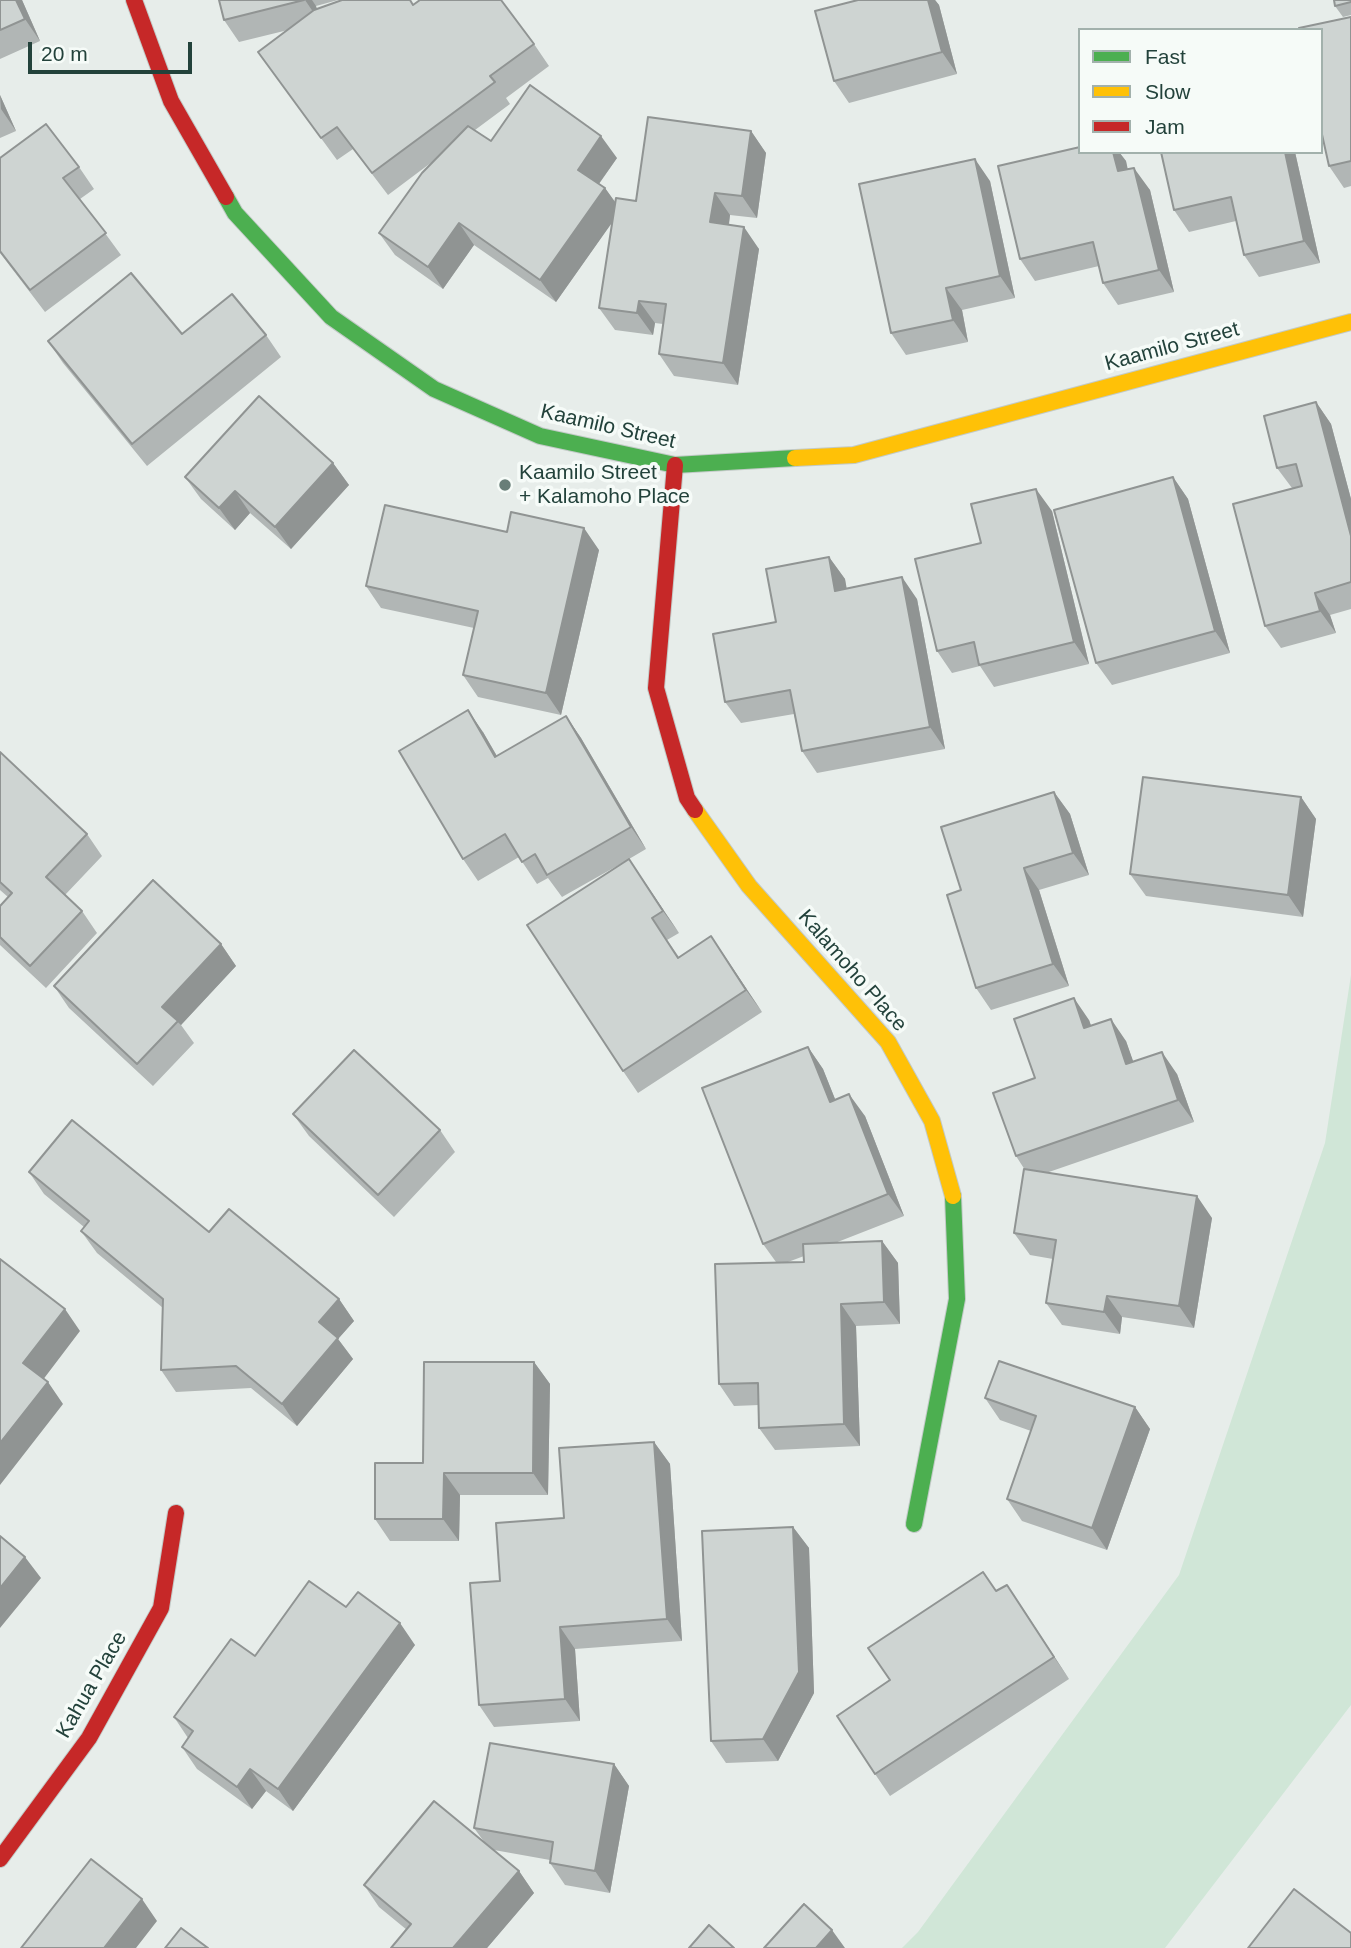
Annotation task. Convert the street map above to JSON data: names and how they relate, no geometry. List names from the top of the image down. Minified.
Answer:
{"streets":{"street":["Kaamilo Street","Kalamoho Place","Kahua Place"]},"crossings":[["Kaamilo Street","Kalamoho Place"]],"places":["Kaamilo Street + Kalamoho Place"],"legend":["Fast","Slow","Jam"],"scale_bar":"20 m"}
